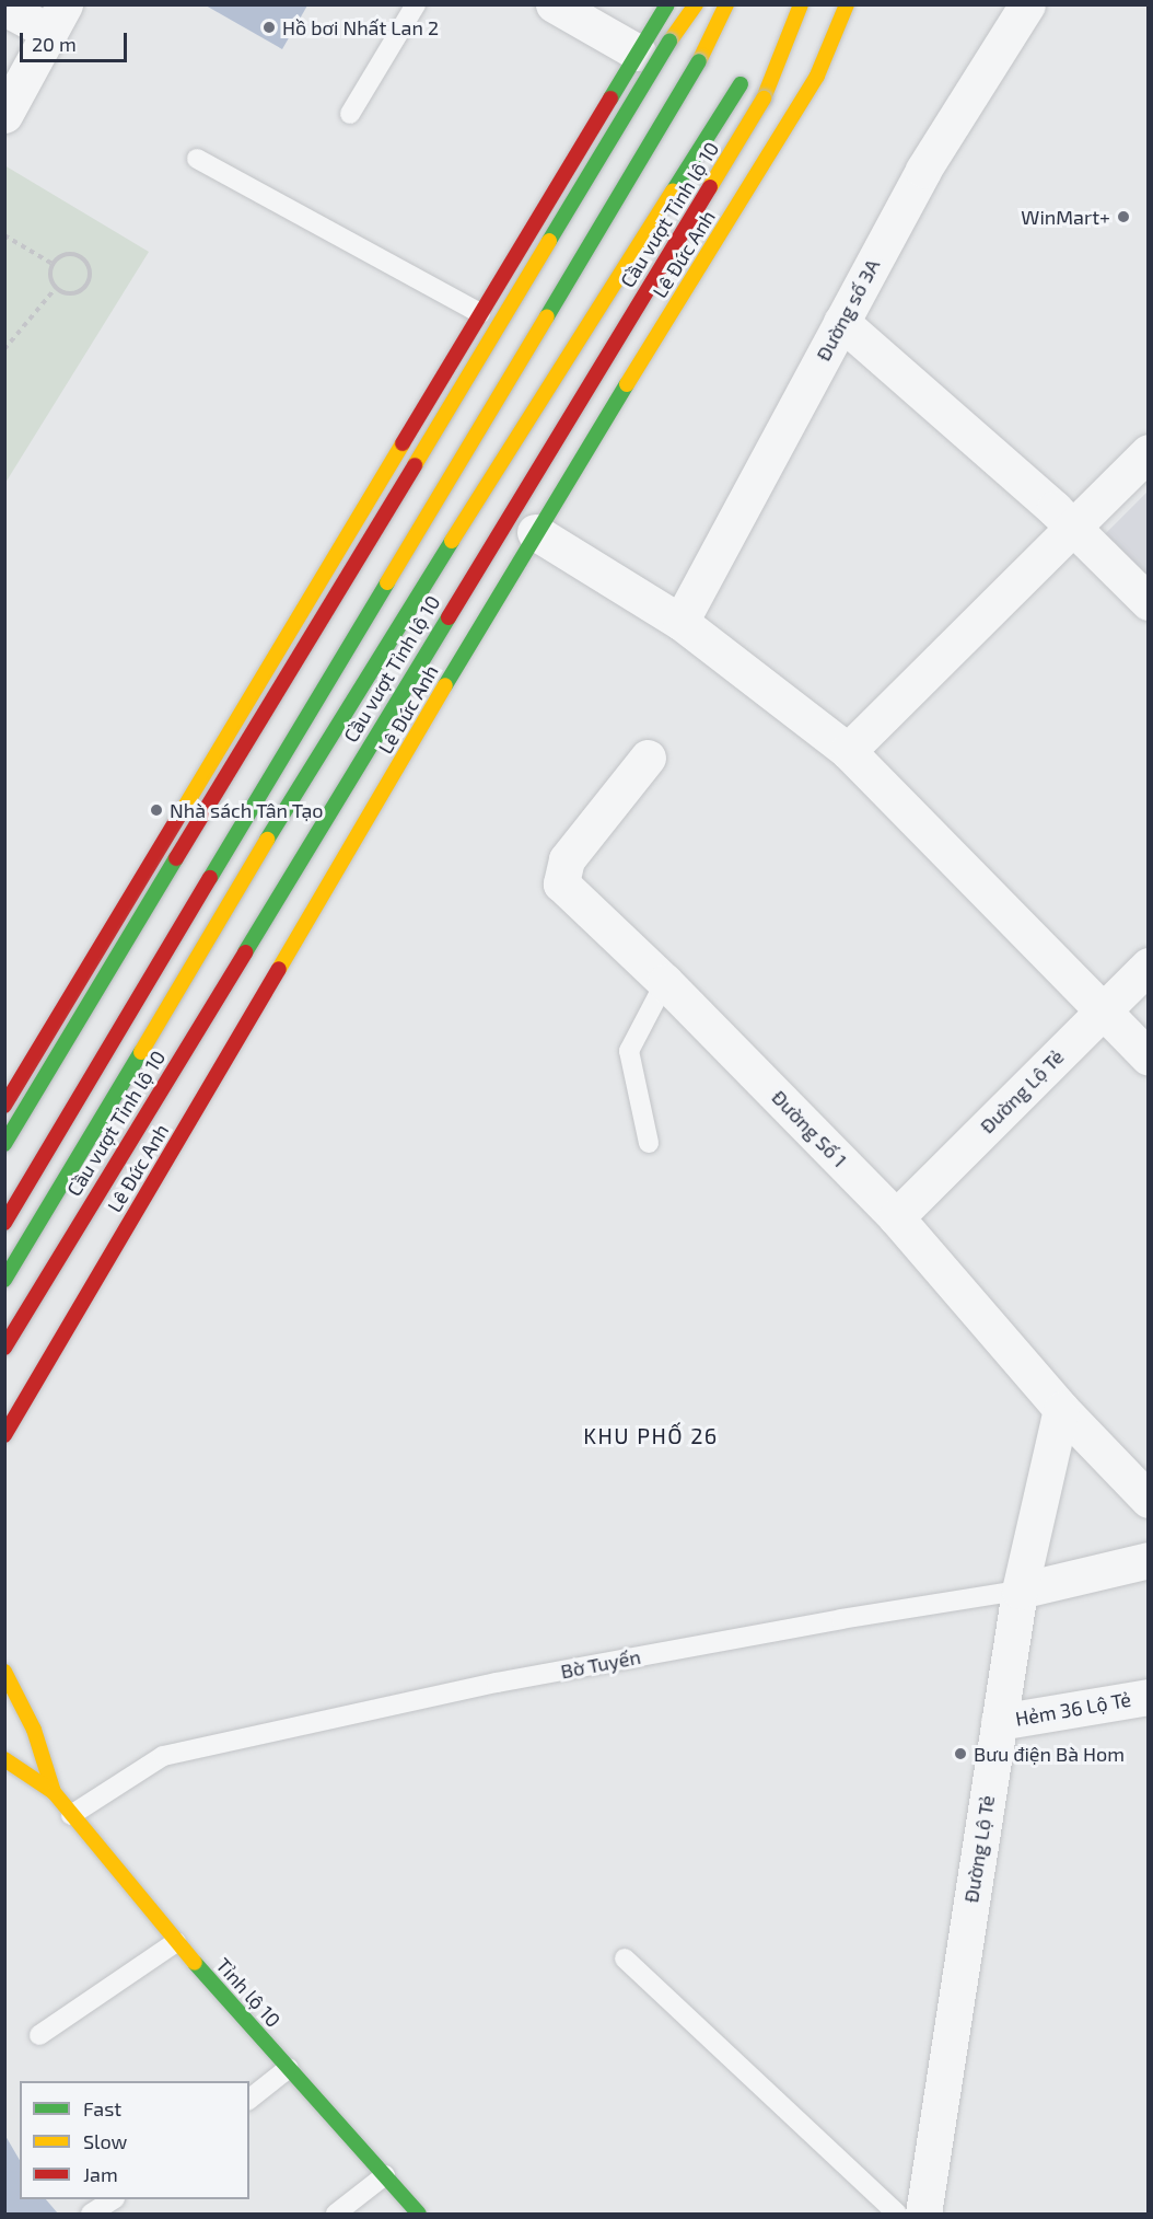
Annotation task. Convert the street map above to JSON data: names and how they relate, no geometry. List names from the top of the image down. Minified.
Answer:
{"streets":{"main road":["Cầu vượt Tỉnh lộ 10","Lê Đức Anh","Tỉnh lộ 10"],"street":["Đường số 3A","Đường Lộ Tẻ","Đường Số 1","Bờ Tuyến","Hẻm 36 Lộ Tẻ"]},"crossings":[["Đường Lộ Tẻ","Đường Số 1"],["Đường Lộ Tẻ","Bờ Tuyến"],["Đường Lộ Tẻ","Hẻm 36 Lộ Tẻ"],["Bờ Tuyến","Tỉnh lộ 10"]],"districts":["KHU PHỐ 26"],"places":["Hồ bơi Nhất Lan 2","WinMart+","Nhà sách Tân Tạo","Bưu điện Bà Hom"],"legend":["Fast","Slow","Jam"],"scale_bar":"20 m"}
